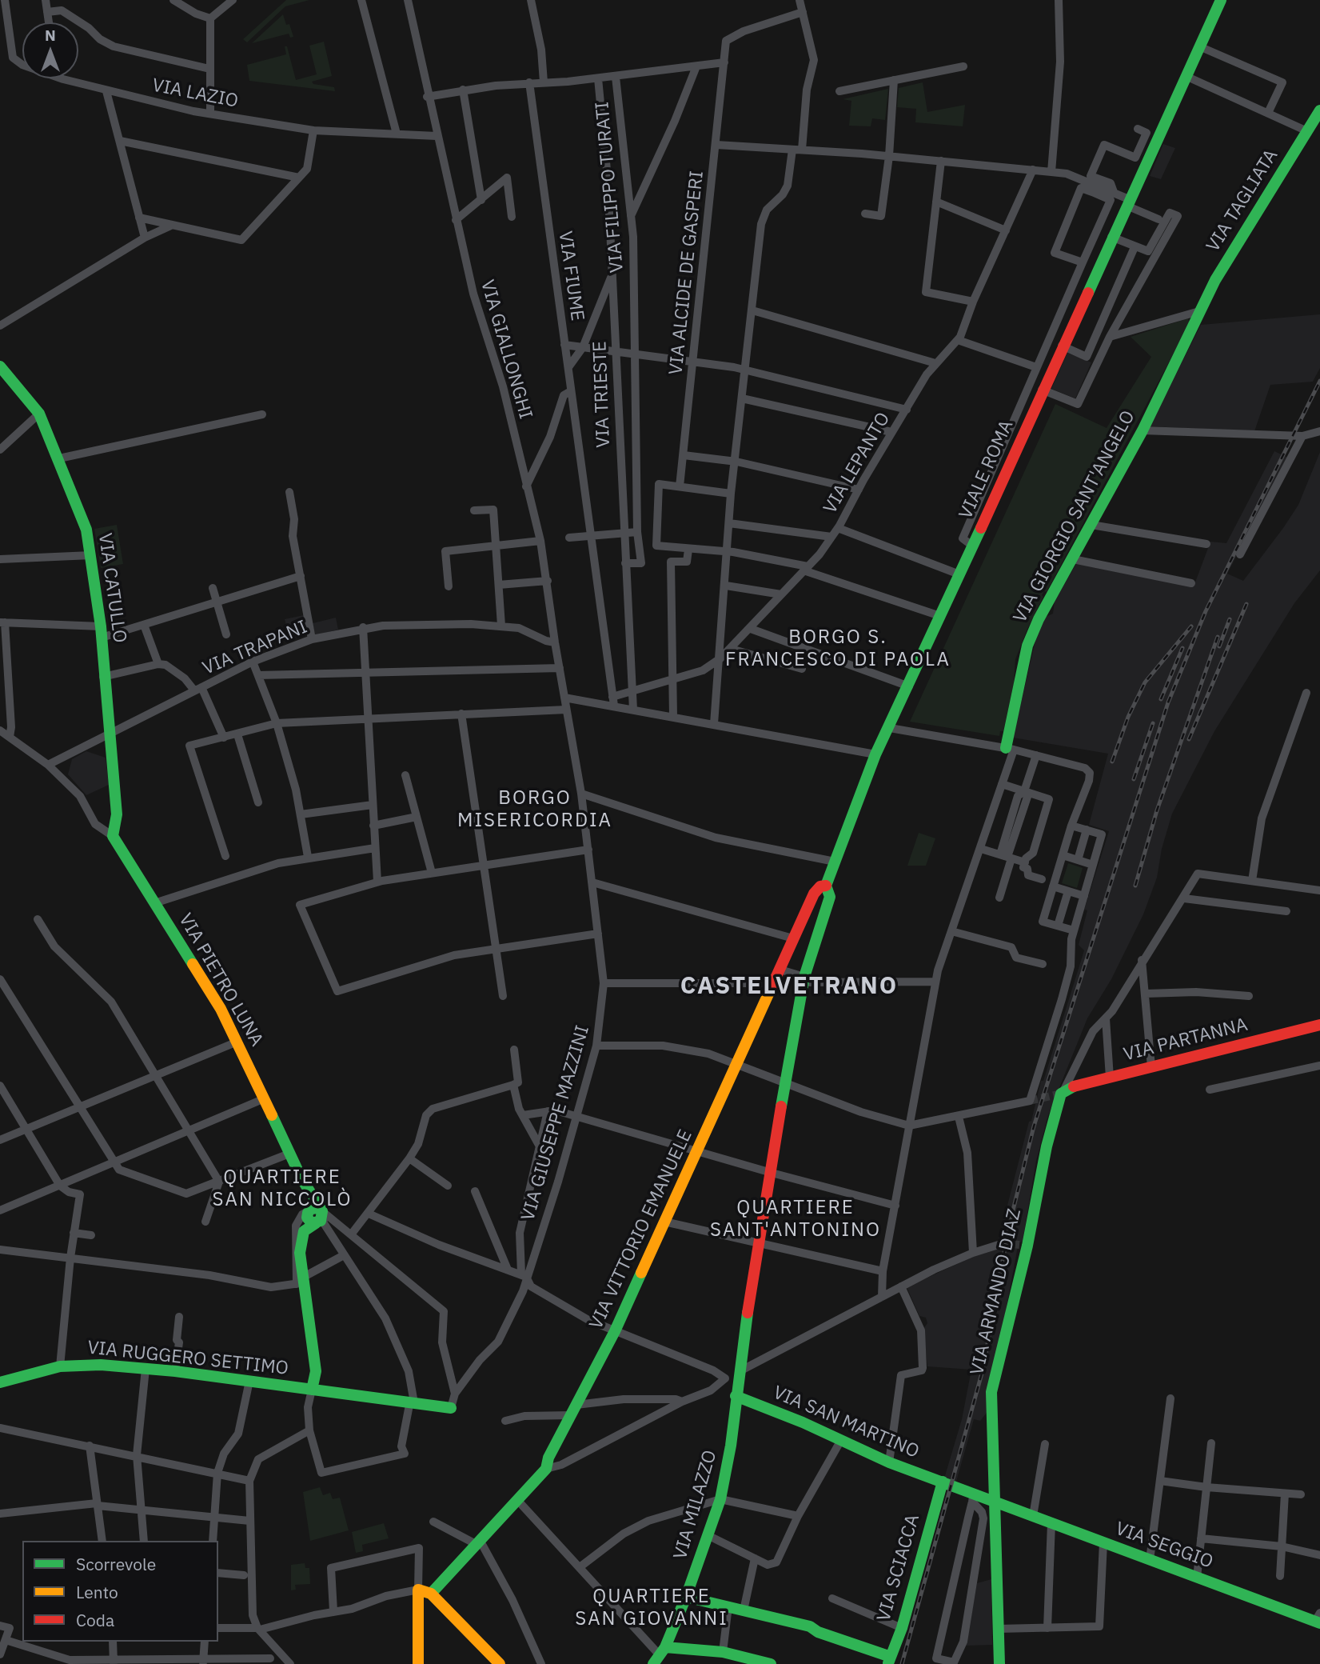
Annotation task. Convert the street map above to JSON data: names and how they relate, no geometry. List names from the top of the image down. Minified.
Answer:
{"streets":{"street":["VIA LAZIO","VIA FILIPPO TURATI","VIA TAGLIATA","VIA ALCIDE DE GASPERI","VIA FIUME","VIA GIALLONGHI","VIA TRIESTE","VIA LEPANTO","VIALE ROMA","VIA GIORGIO SANT'ANGELO","VIA CATULLO","VIA TRAPANI","VIA PIETRO LUNA","VIA PARTANNA","VIA GIUSEPPE MAZZINI","VIA VITTORIO EMANUELE","VIA ARMANDO DIAZ","VIA RUGGERO SETTIMO","VIA SAN MARTINO","VIA MILAZZO","VIA SEGGIO","VIA SCIACCA"]},"crossings":[["VIA LAZIO","VIA GIALLONGHI"],["VIA FILIPPO TURATI","VIA TRIESTE"],["VIA TAGLIATA","VIA GIORGIO SANT'ANGELO"],["VIA FIUME","VIA LEPANTO"],["VIA GIALLONGHI","VIA TRAPANI"],["VIA GIALLONGHI","VIA GIUSEPPE MAZZINI"],["VIA TRIESTE","VIA LEPANTO"],["VIALE ROMA","VIA VITTORIO EMANUELE"],["VIALE ROMA","VIA MILAZZO"],["VIA CATULLO","VIA TRAPANI"],["VIA CATULLO","VIA PIETRO LUNA"],["VIA PARTANNA","VIA ARMANDO DIAZ"],["VIA VITTORIO EMANUELE","VIA MILAZZO"],["VIA ARMANDO DIAZ","VIA SEGGIO"],["VIA SAN MARTINO","VIA MILAZZO"],["VIA SAN MARTINO","VIA SEGGIO"],["VIA SAN MARTINO","VIA SCIACCA"]],"districts":["BORGO S. FRANCESCO DI PAOLA","BORGO MISERICORDIA","CASTELVETRANO","QUARTIERE SAN NICCOLÒ","QUARTIERE SANT'ANTONINO","QUARTIERE SAN GIOVANNI"],"legend":["Scorrevole","Lento","Coda"],"north":"top"}
